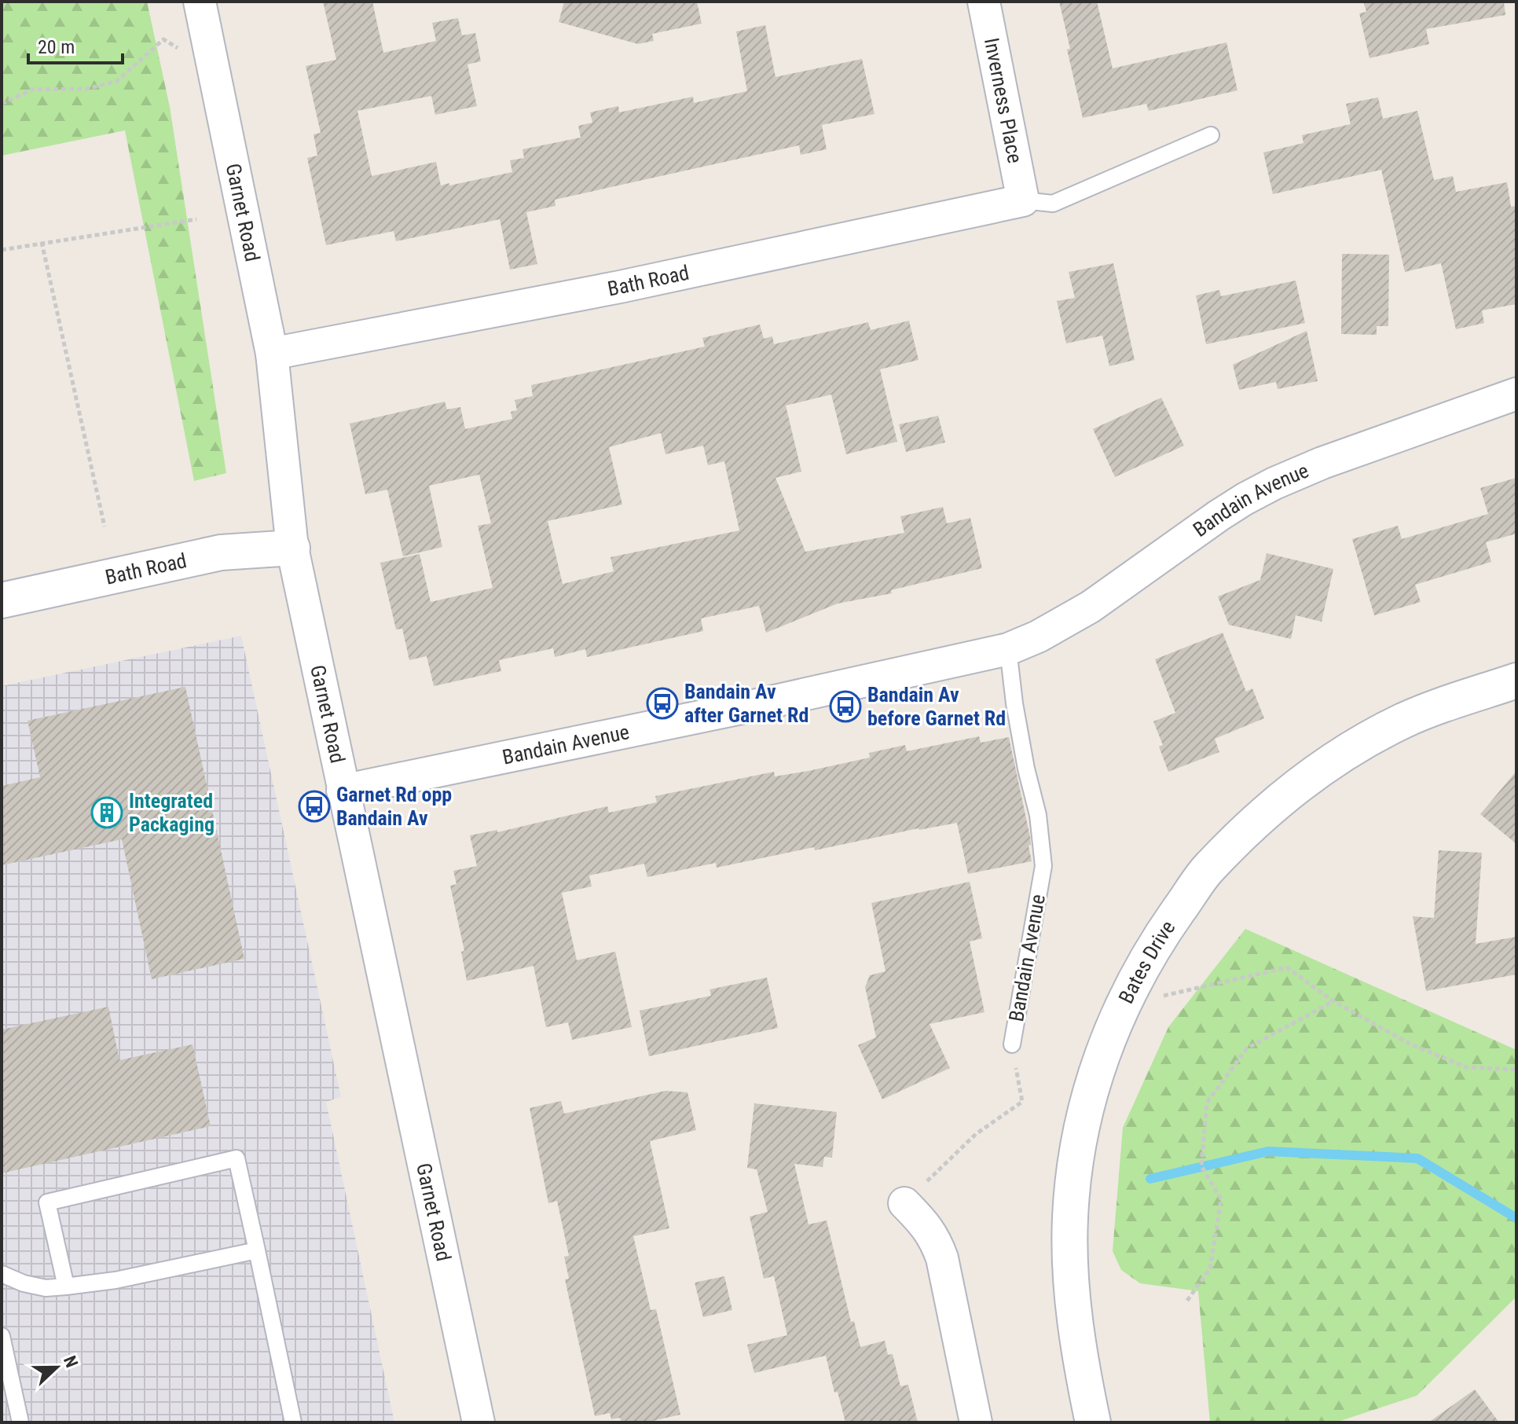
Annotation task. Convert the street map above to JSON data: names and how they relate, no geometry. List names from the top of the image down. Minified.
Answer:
{"streets":{"main road":["Bath Road","Bates Drive"],"street":["Inverness Place","Garnet Road","Bandain Avenue"]},"crossings":[["Inverness Place","Bath Road"],["Garnet Road","Bath Road"],["Garnet Road","Bandain Avenue"]],"places":{"bus stop":["Bandain Av after Garnet Rd","Bandain Av before Garnet Rd","Garnet Rd opp Bandain Av"],"building":["Integrated Packaging"]},"scale_bar":"20 m","north":"right"}
